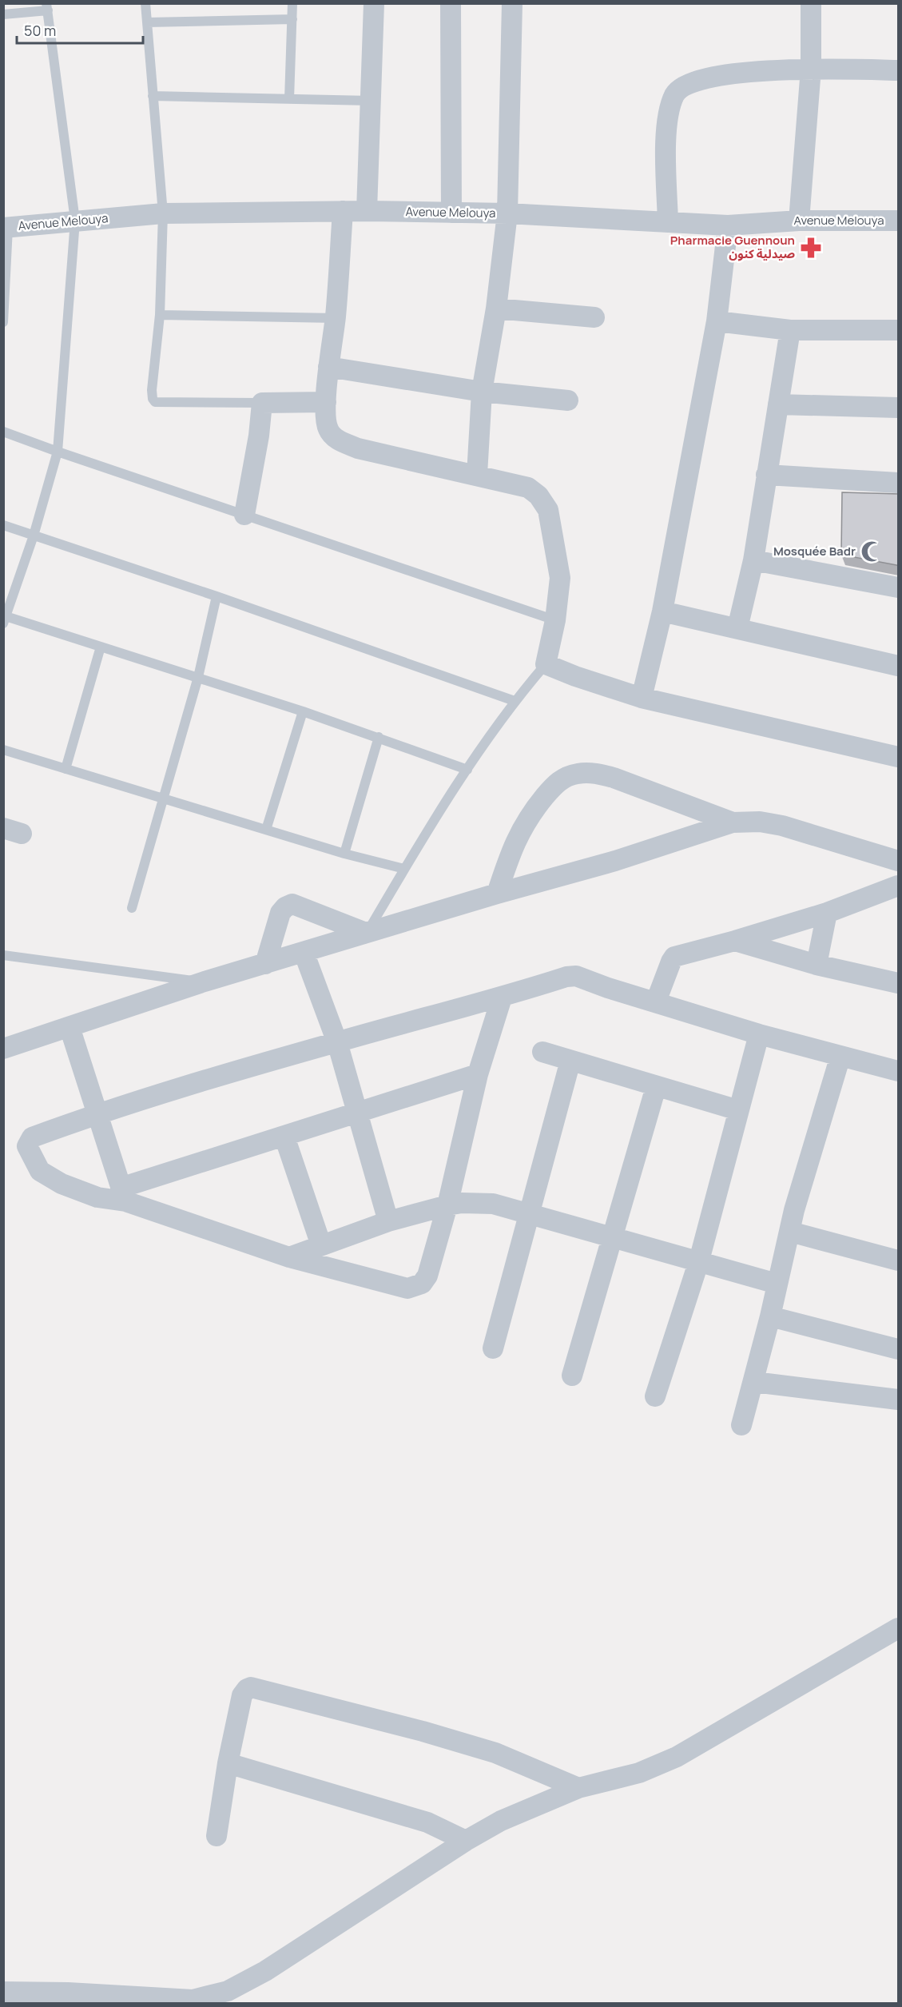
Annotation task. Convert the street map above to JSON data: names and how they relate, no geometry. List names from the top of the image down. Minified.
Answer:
{"streets":{"street":["Avenue Melouya"]},"places":{"pharmacy":["Pharmacie Guennoun صيدلية كنون"],"mosque":["Mosquée Badr"]},"scale_bar":"50 m"}
